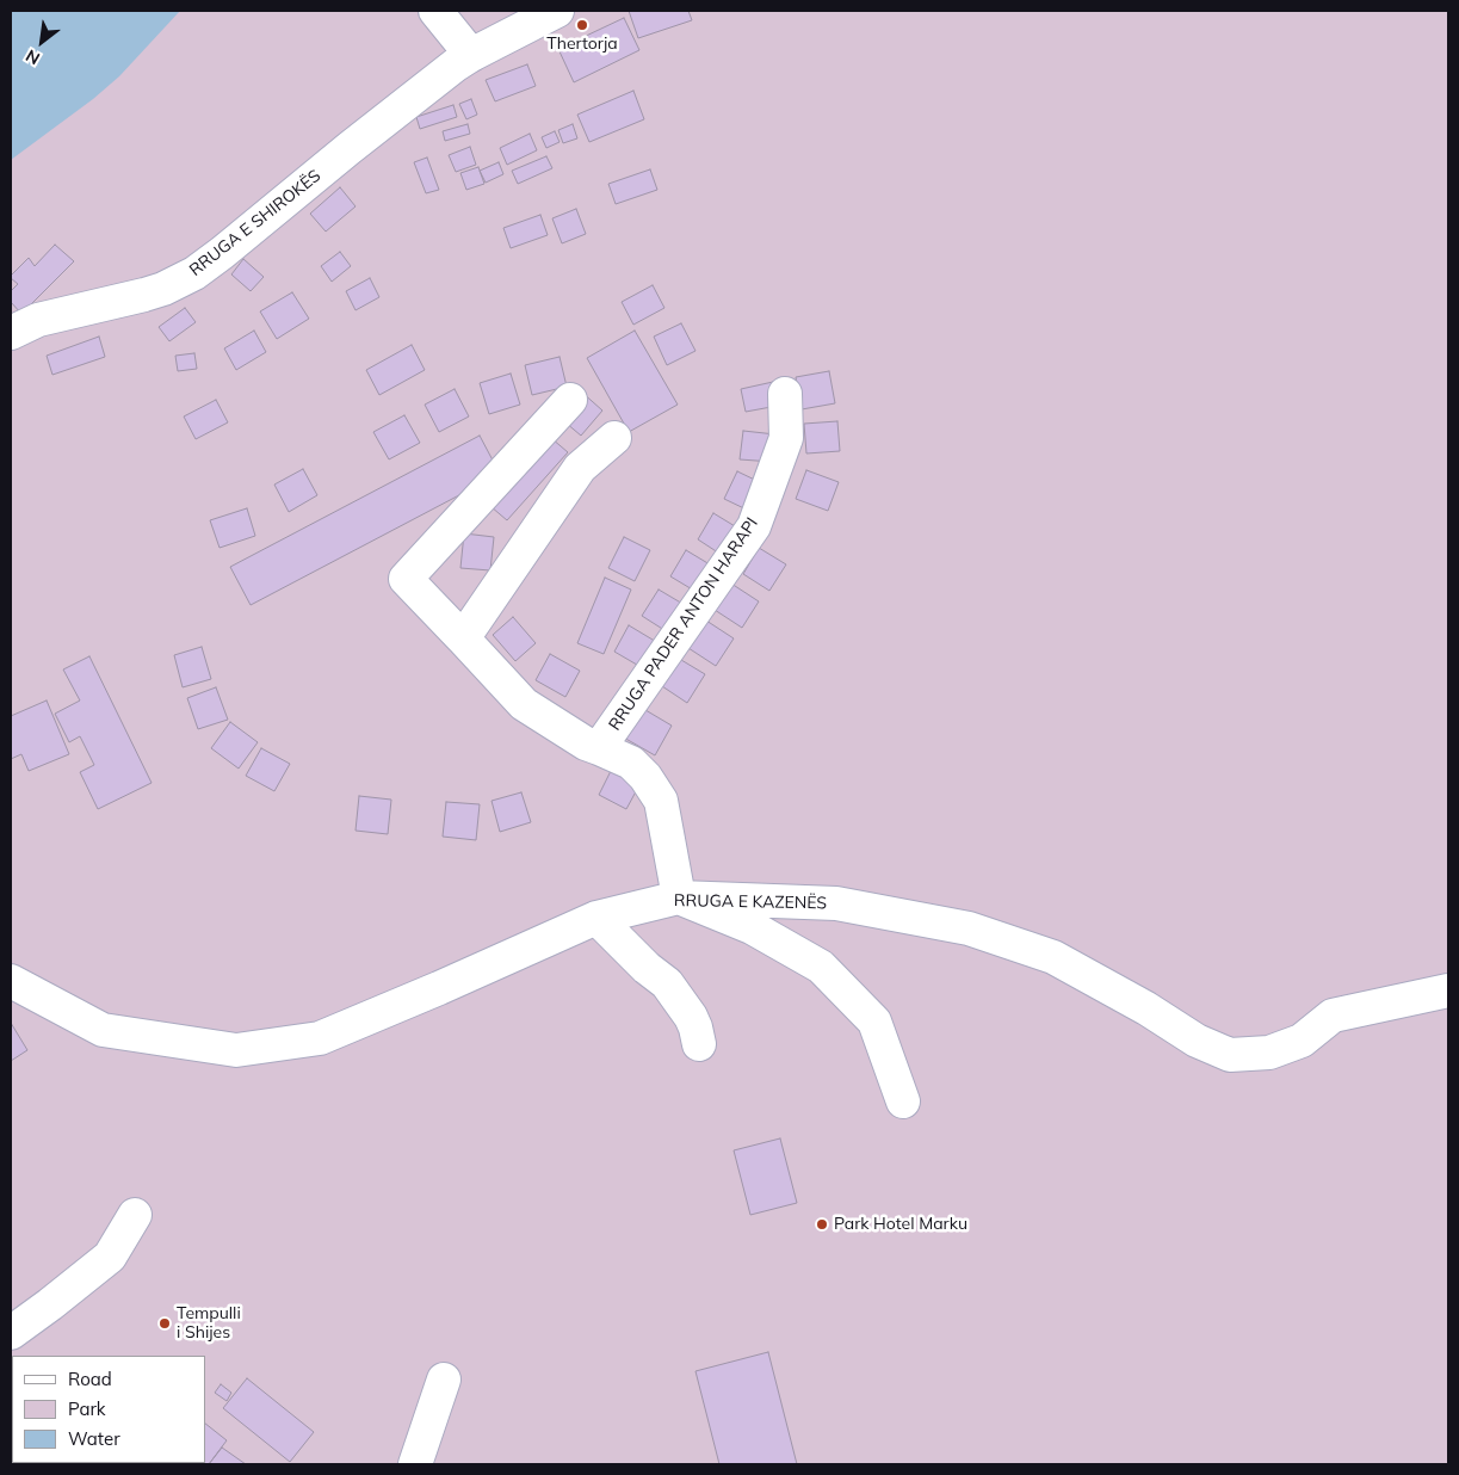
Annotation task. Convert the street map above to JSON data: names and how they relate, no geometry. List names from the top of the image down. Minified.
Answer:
{"streets":{"street":["RRUGA E SHIROKËS","RRUGA PADER ANTON HARAPI","RRUGA E KAZENËS"]},"crossings":[["RRUGA PADER ANTON HARAPI","RRUGA E KAZENËS"]],"places":["Thertorja","Park Hotel Marku","Tempulli i Shijes"],"legend":["Road","Park","Water"],"north":"bottom left"}
